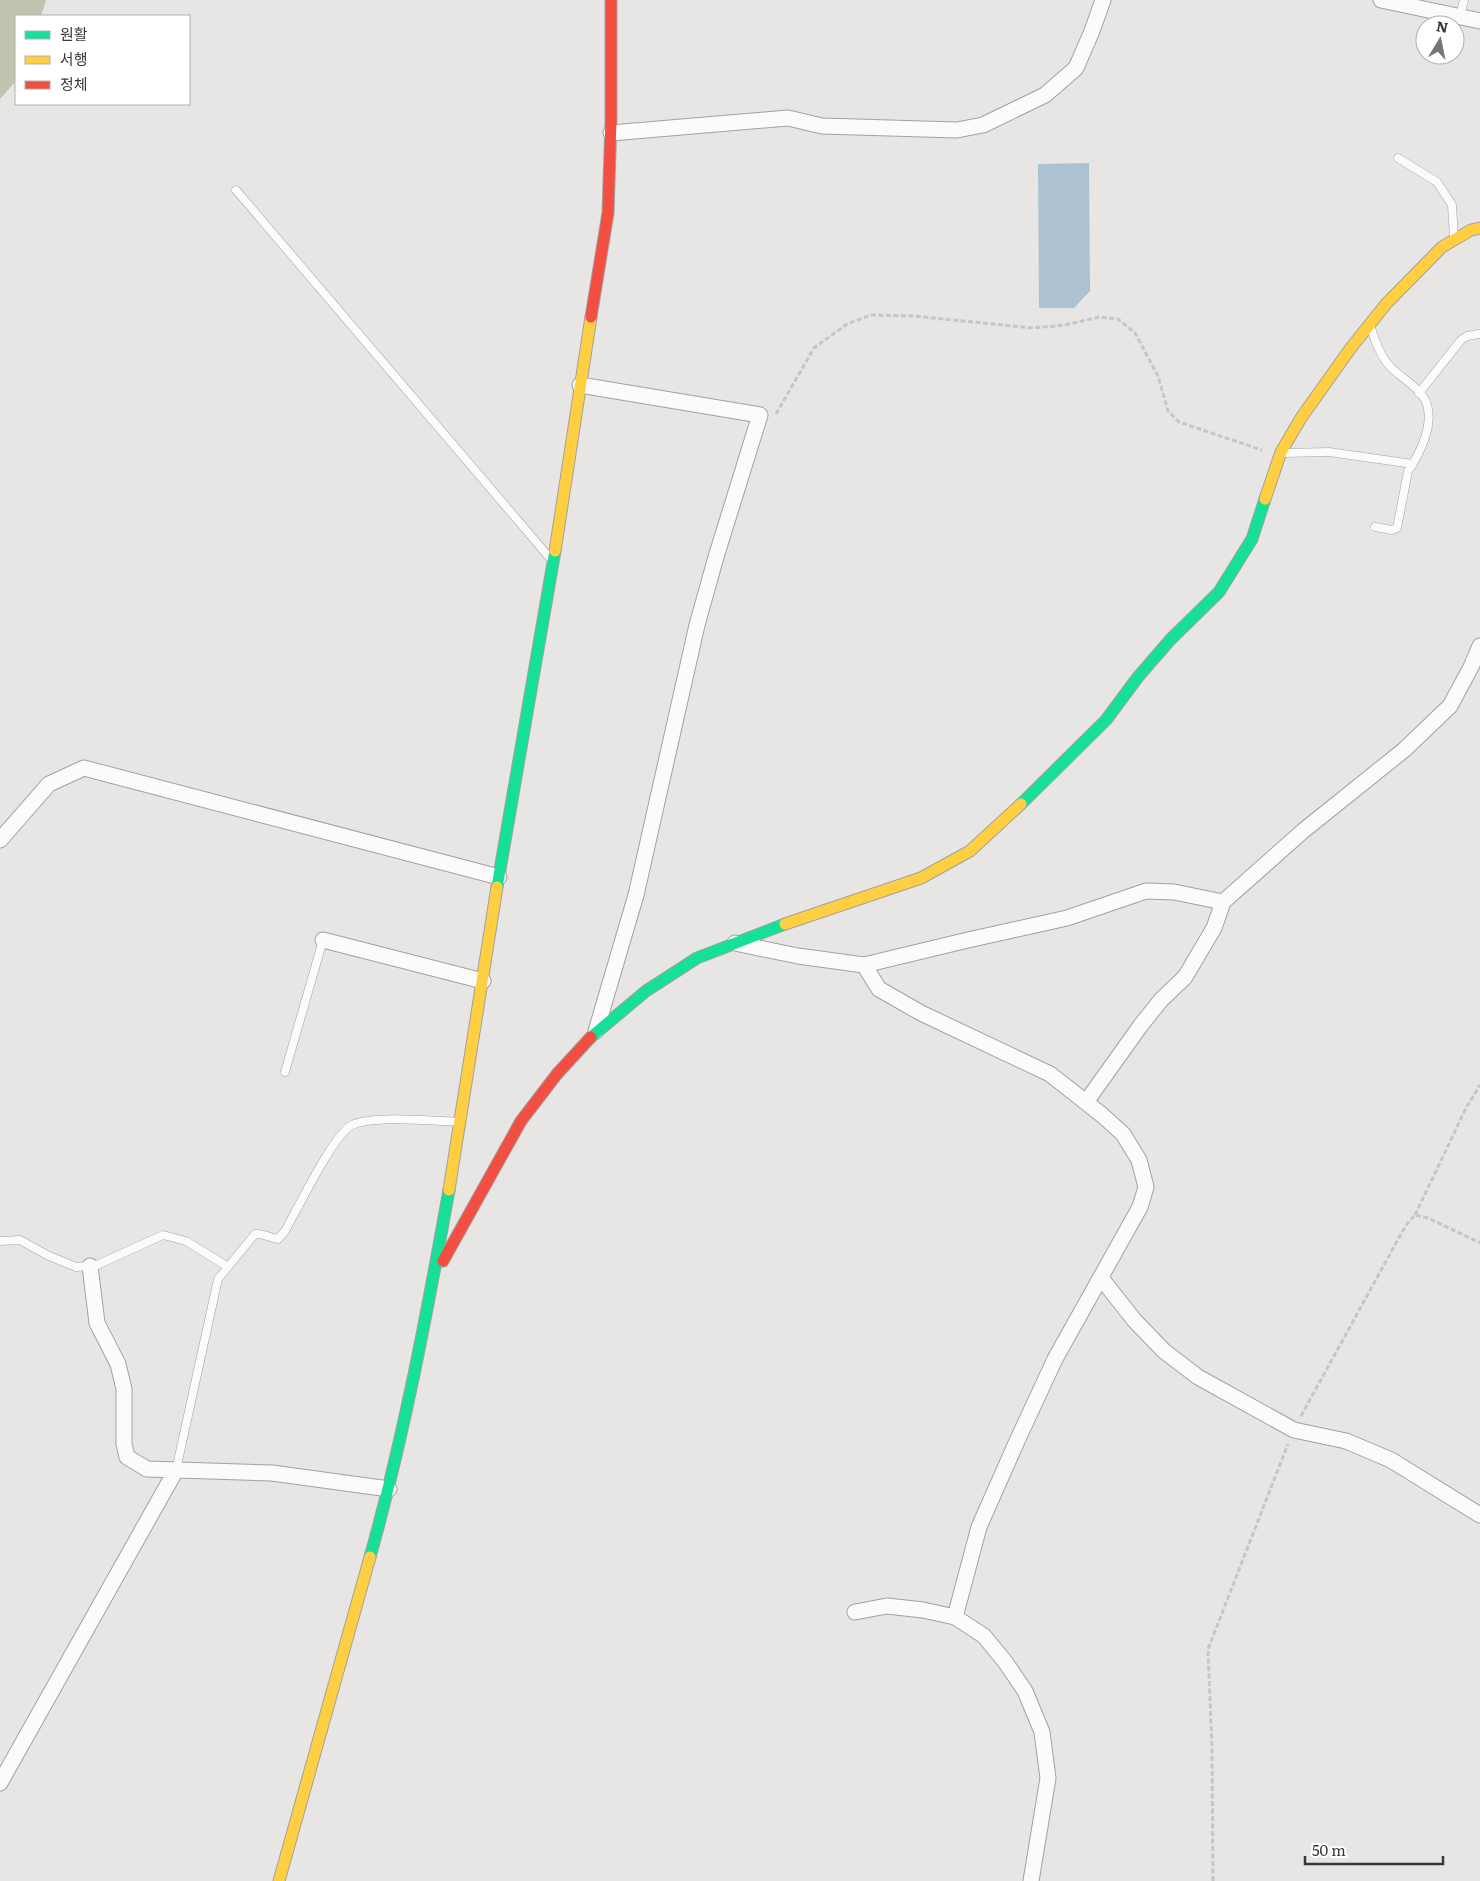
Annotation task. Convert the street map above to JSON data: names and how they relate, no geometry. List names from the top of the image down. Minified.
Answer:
{"legend":["원활","서행","정체"],"scale_bar":"50 m","north":"top"}
